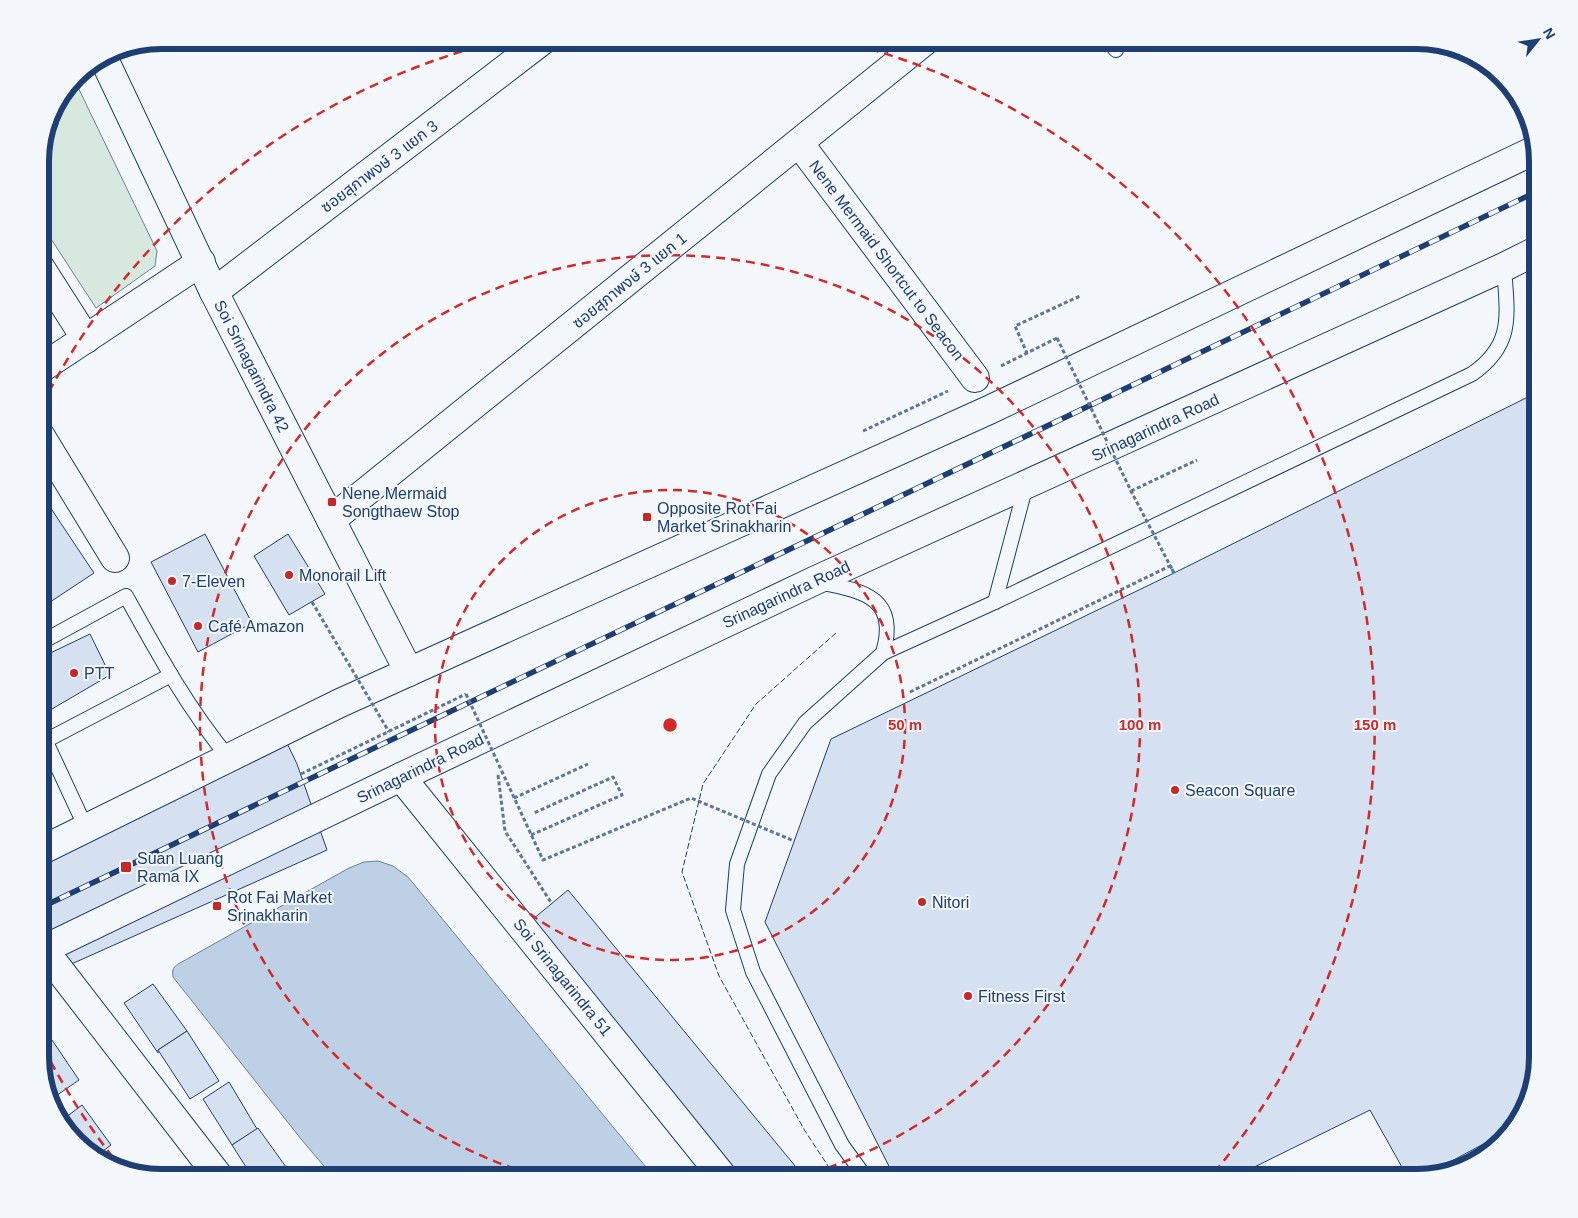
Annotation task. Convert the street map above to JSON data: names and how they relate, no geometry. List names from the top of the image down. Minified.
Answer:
{"streets":{"street":["ซอยสุภาพงษ์ 3 แยก 3","Nene Mermaid Shortcut to Seacon","ซอยสุภาพงษ์ 3 แยก 1","Soi Srinagarindra 42","Srinagarindra Road","Soi Srinagarindra 51"]},"crossings":[["ซอยสุภาพงษ์ 3 แยก 3","Soi Srinagarindra 42"],["Nene Mermaid Shortcut to Seacon","ซอยสุภาพงษ์ 3 แยก 1"],["ซอยสุภาพงษ์ 3 แยก 1","Soi Srinagarindra 42"],["Srinagarindra Road","Soi Srinagarindra 51"]],"places":{"transit":["Nene Mermaid Songthaew Stop","Opposite Rot Fai Market Srinakharin","Suan Luang Rama IX","Rot Fai Market Srinakharin"],"other":["Monorail Lift","7-Eleven","Café Amazon","PTT","Seacon Square","Nitori","Fitness First"]},"north":"top right","rings":["50 m","100 m","150 m"]}
